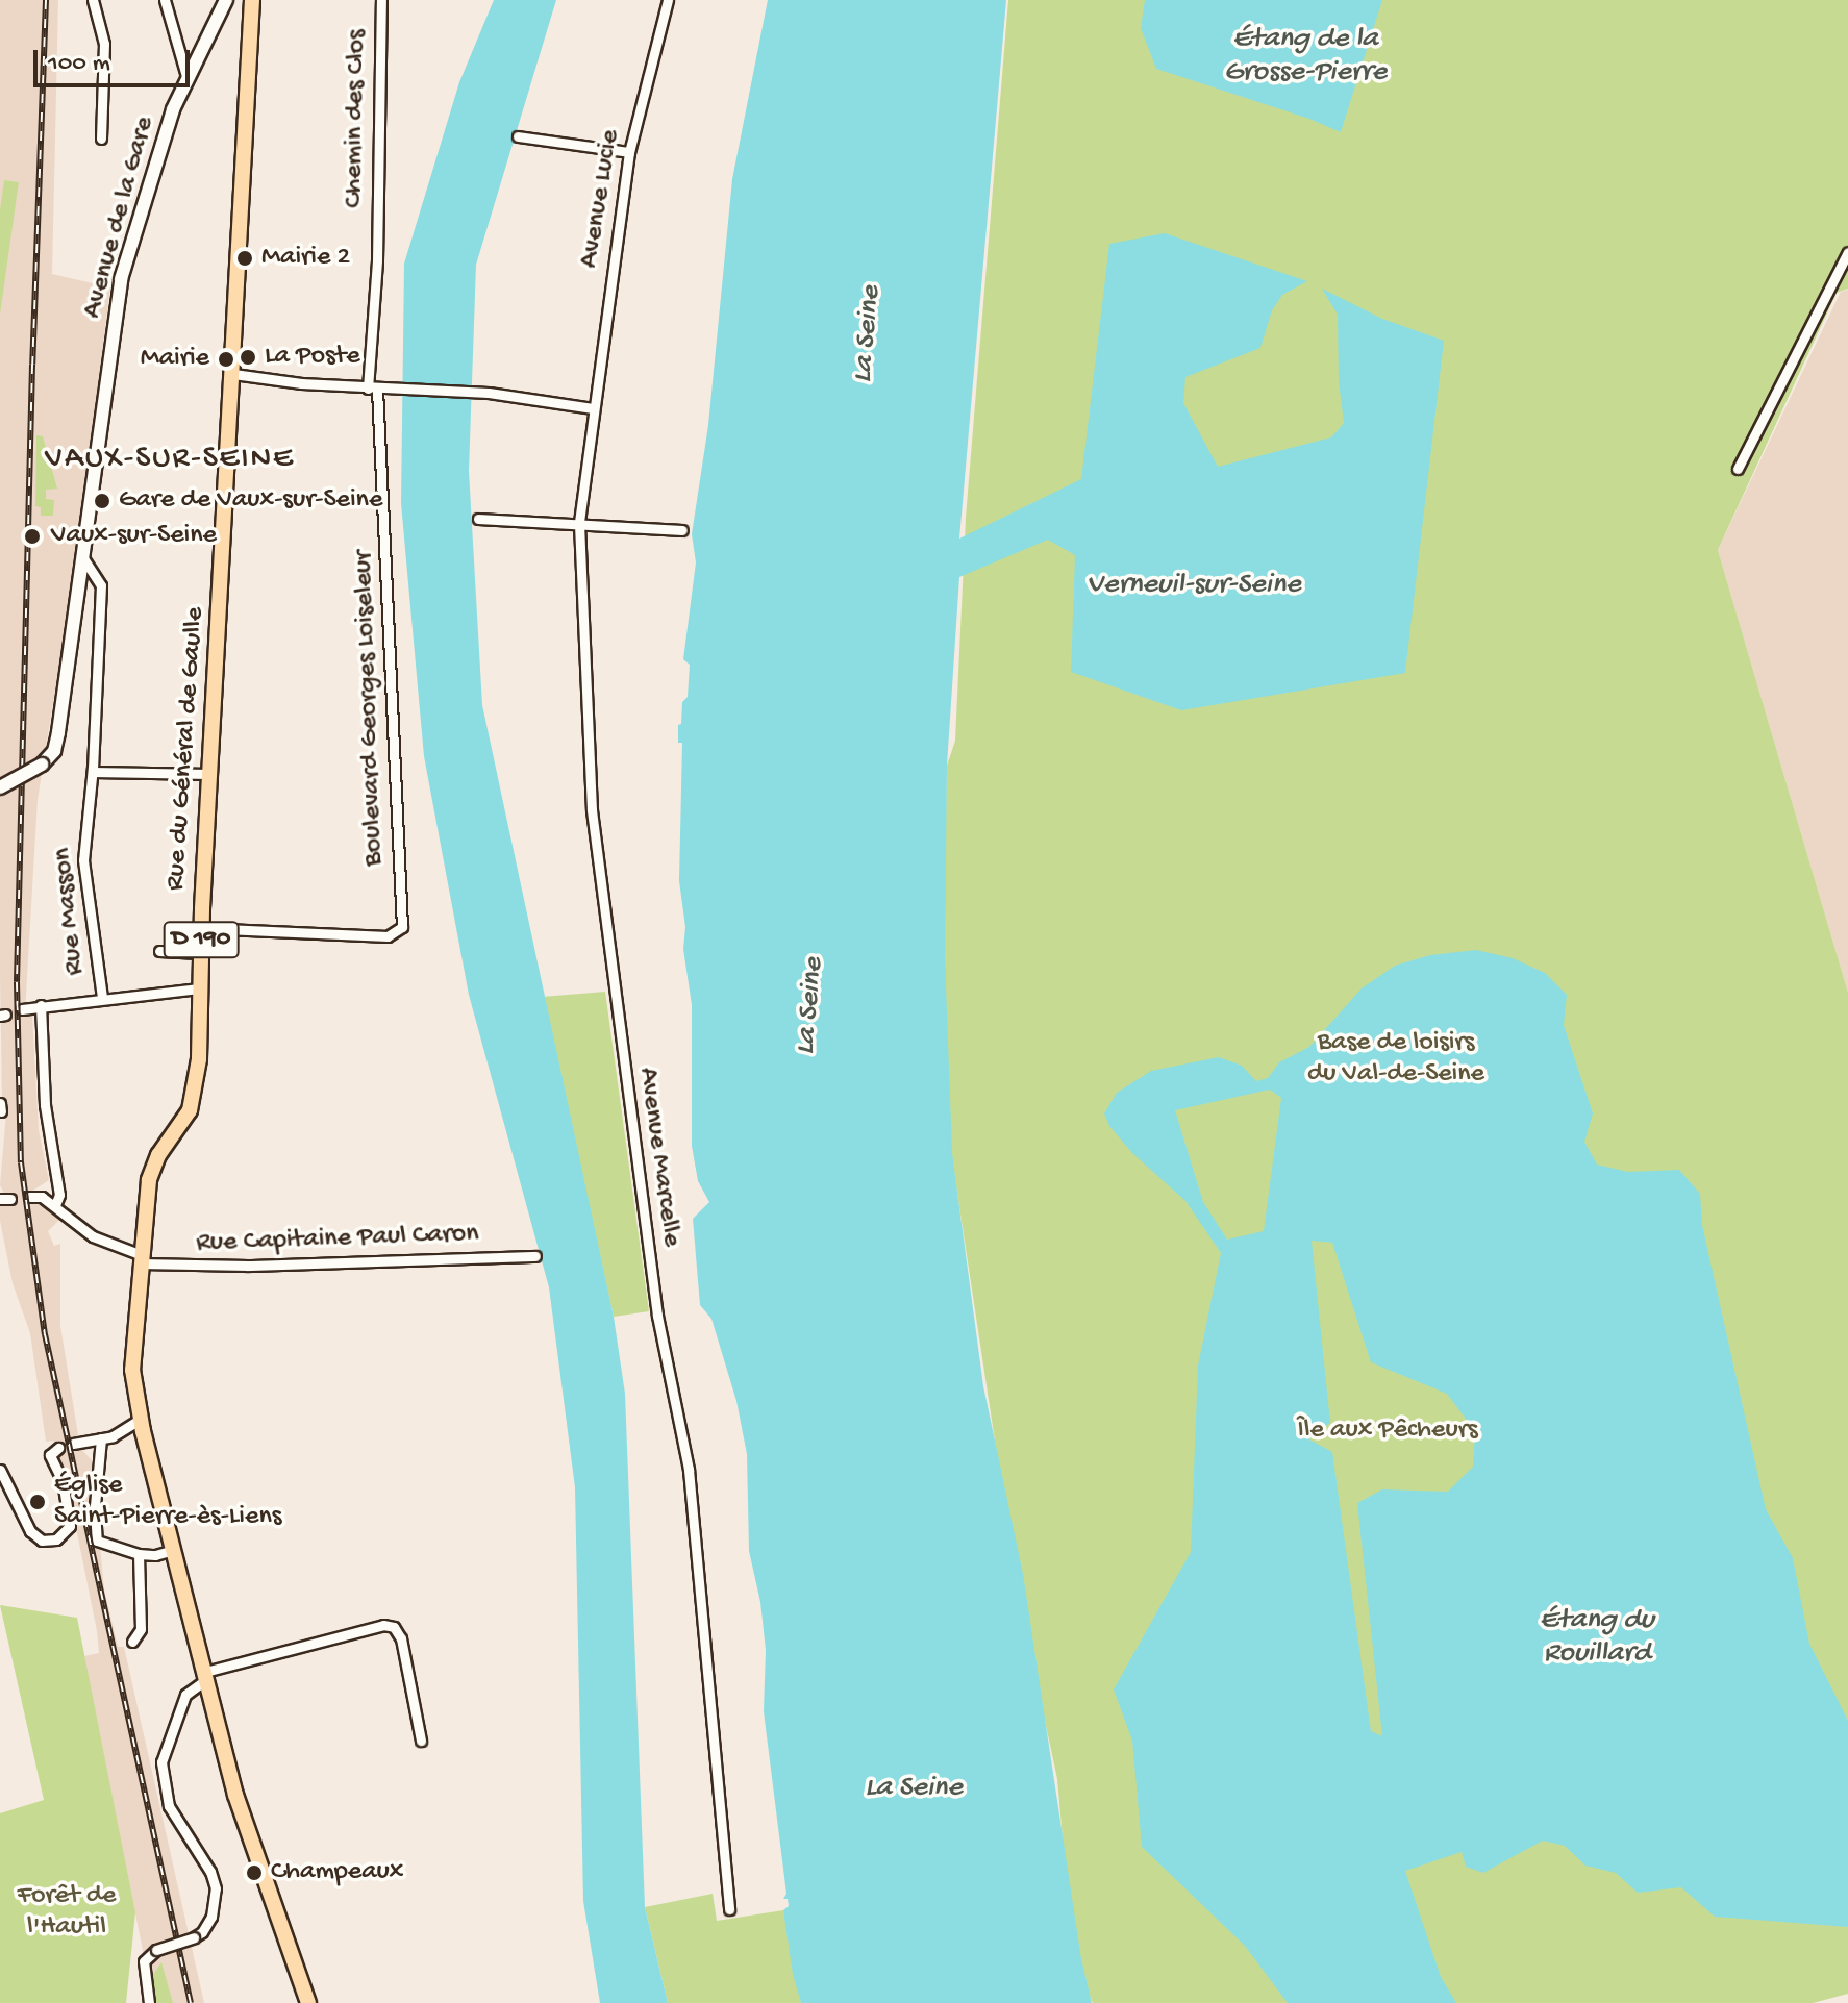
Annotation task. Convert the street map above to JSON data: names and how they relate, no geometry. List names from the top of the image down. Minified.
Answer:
{"streets":{"main road":["Rue du Général de Gaulle","D 190"],"street":["Chemin des Clos","Avenue Lucie","Avenue de la Gare","Boulevard Georges Loiseleur","Rue Masson","Avenue Marcelle","Rue Capitaine Paul Caron"]},"crossings":[["Chemin des Clos","Boulevard Georges Loiseleur"],["Avenue Lucie","Avenue Marcelle"],["Avenue de la Gare","Rue Masson"],["Boulevard Georges Loiseleur","Rue du Général de Gaulle"],["Rue du Général de Gaulle","D 190"],["Rue du Général de Gaulle","Rue Capitaine Paul Caron"]],"districts":["VAUX-SUR-SEINE"],"water":["Étang de la Grosse-Pierre","La Seine","Verneuil-sur-Seine","Étang du Rouillard"],"parks":["Base de loisirs du Val-de-Seine","Île aux Pêcheurs","Forêt de l'Hautil"],"places":["Mairie 2","La Poste","Mairie","Gare de Vaux-sur-Seine","Vaux-sur-Seine","Église Saint-Pierre-ès-Liens","Champeaux"],"scale_bar":"100 m"}
